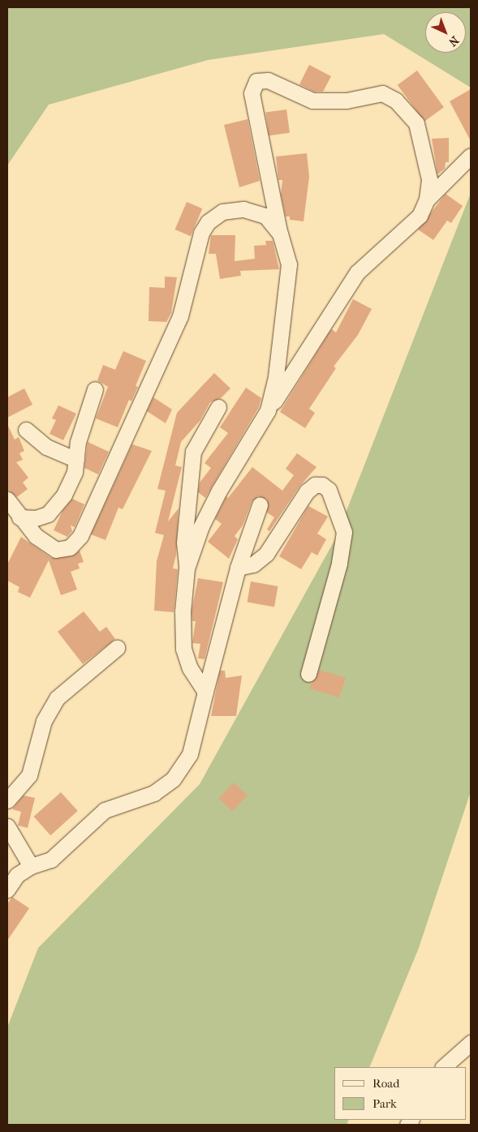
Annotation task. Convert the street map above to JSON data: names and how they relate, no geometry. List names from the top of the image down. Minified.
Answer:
{"legend":["Road","Park"],"north":"bottom right"}
